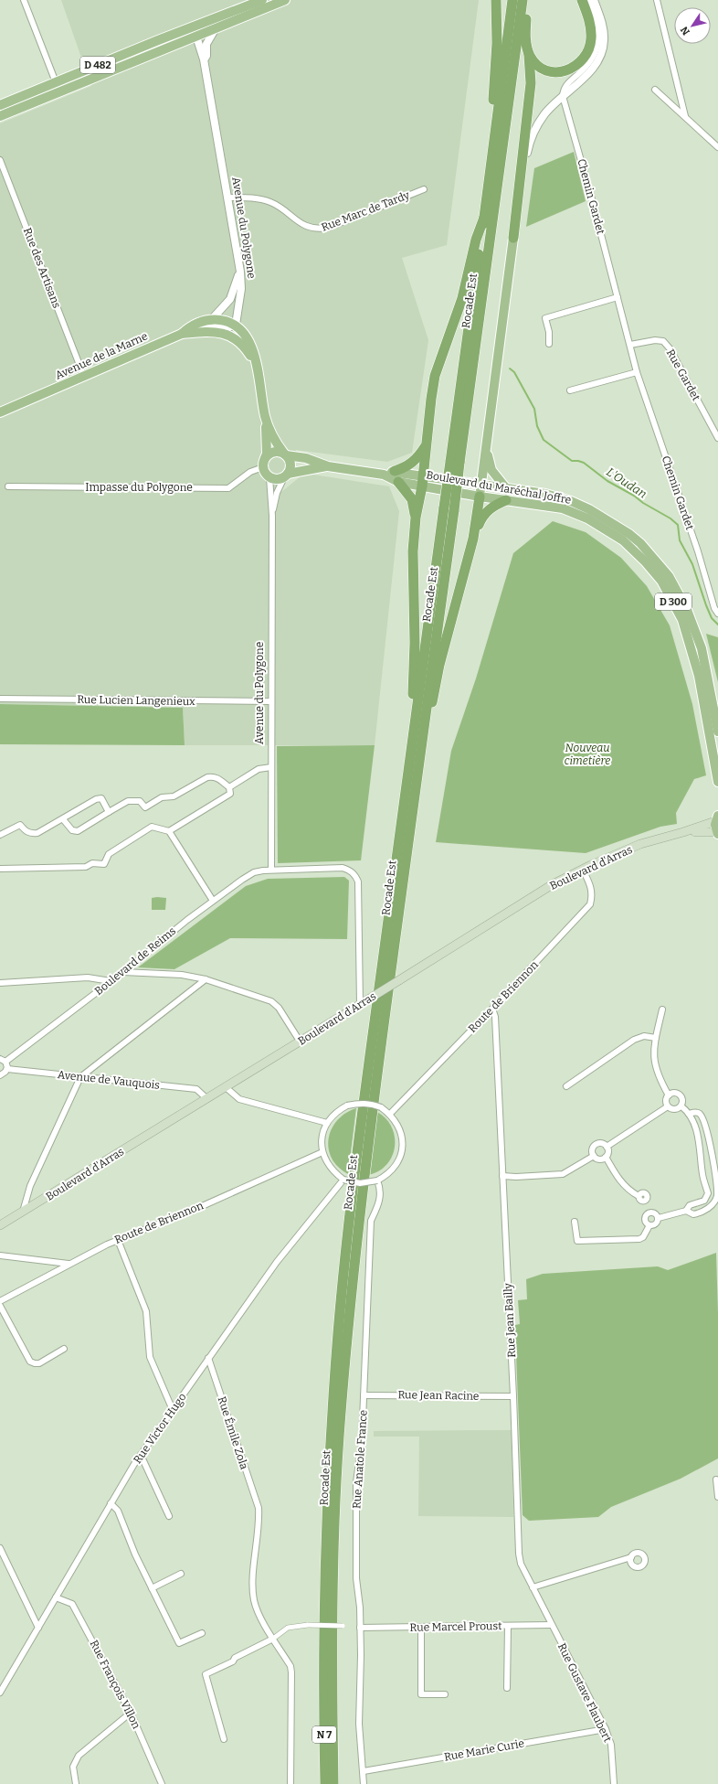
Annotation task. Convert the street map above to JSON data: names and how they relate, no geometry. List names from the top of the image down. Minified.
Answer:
{"streets":{"highway":["Rocade Est","N 7"],"main road":["D 482","Avenue de la Marne","Boulevard du Maréchal Joffre","D 300","Boulevard d'Arras"],"street":["Chemin Gardet","Rue Marc de Tardy","Avenue du Polygone","Rue des Artisans","Rue Gardet","Impasse du Polygone","Rue Lucien Langenieux","Boulevard de Reims","Route de Briennon","Avenue de Vauquois","Rue Jean Bailly","Rue Jean Racine","Rue Victor Hugo","Rue Émile Zola","Rue Anatole France","Rue Marcel Proust","Rue François Villon","Rue Gustave Flaubert","Rue Marie Curie"]},"crossings":[["D 482","Avenue du Polygone"],["Chemin Gardet","Rue Gardet"],["Rue Marc de Tardy","Avenue du Polygone"],["Avenue du Polygone","Avenue de la Marne"],["Avenue du Polygone","Impasse du Polygone"],["Avenue du Polygone","Boulevard du Maréchal Joffre"],["Avenue du Polygone","Rue Lucien Langenieux"],["Avenue du Polygone","Boulevard de Reims"],["Rue des Artisans","Avenue de la Marne"],["Impasse du Polygone","Boulevard du Maréchal Joffre"],["Boulevard d'Arras","Boulevard de Reims"],["Boulevard d'Arras","Route de Briennon"],["Boulevard d'Arras","Avenue de Vauquois"],["Route de Briennon","Rue Jean Bailly"],["Route de Briennon","Rue Victor Hugo"],["Route de Briennon","Rue Anatole France"],["Rue Jean Bailly","Rue Jean Racine"],["Rue Jean Bailly","Rue Marcel Proust"],["Rue Jean Bailly","Rue Gustave Flaubert"],["Rue Jean Racine","Rue Anatole France"],["Rue Victor Hugo","Rue Émile Zola"],["Rue Victor Hugo","Rue Anatole France"],["Rue Victor Hugo","Rue François Villon"],["Rue Anatole France","Rue Marcel Proust"],["Rue Anatole France","Rue Marie Curie"],["Rue Marcel Proust","Rue Gustave Flaubert"],["Rue Gustave Flaubert","Rue Marie Curie"]],"water":["L'Oudan"],"parks":["Nouveau cimetière"],"north":"bottom left"}
